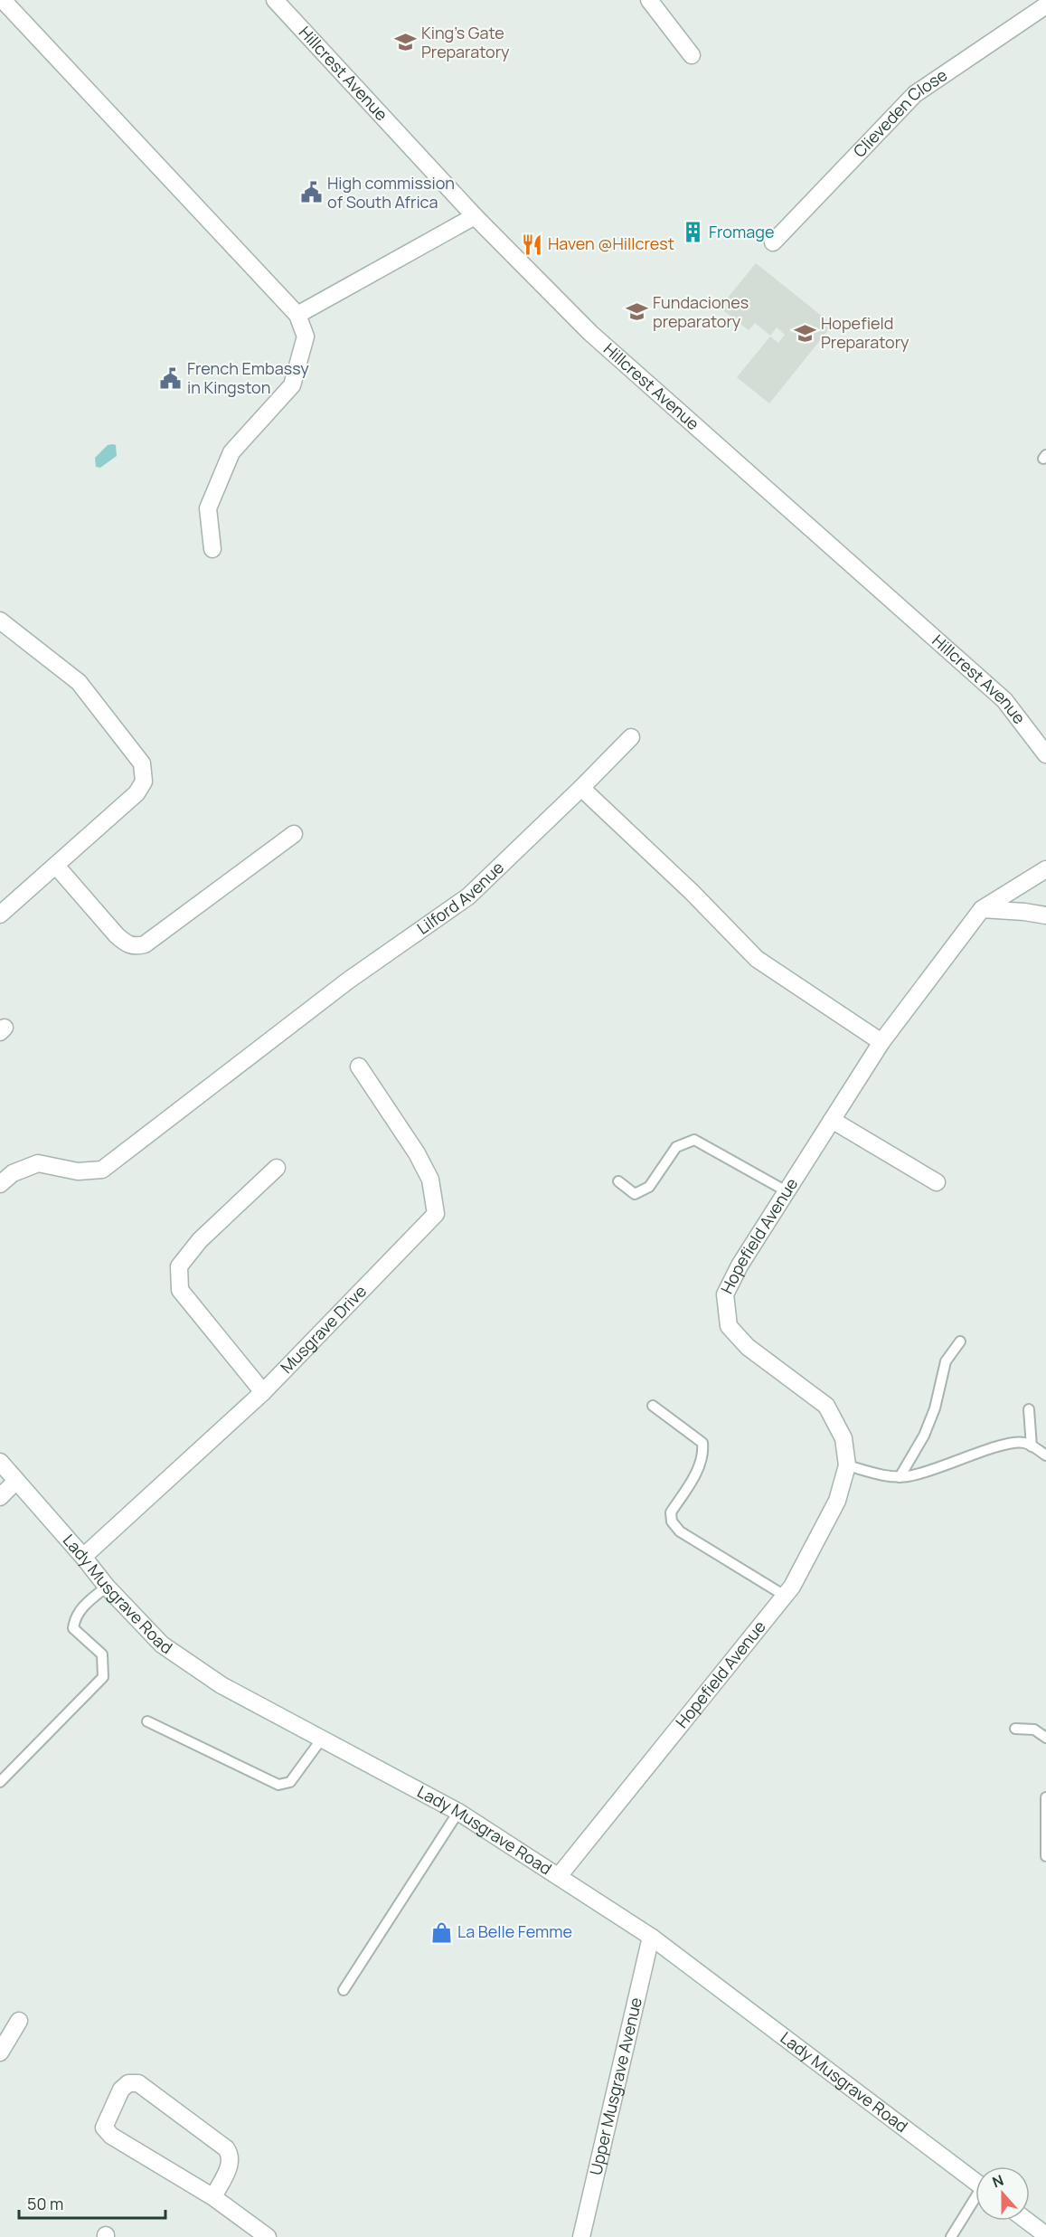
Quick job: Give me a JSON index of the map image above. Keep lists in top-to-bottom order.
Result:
{
  "streets": {
    "street": [
      "Hillcrest Avenue",
      "Clieveden Close",
      "Lilford Avenue",
      "Hopefield Avenue",
      "Musgrave Drive",
      "Lady Musgrave Road",
      "Upper Musgrave Avenue"
    ]
  },
  "crossings": [
    ["Hopefield Avenue", "Lady Musgrave Road"],
    ["Musgrave Drive", "Lady Musgrave Road"],
    ["Lady Musgrave Road", "Upper Musgrave Avenue"]
  ],
  "places": {
    "school or university": ["King's Gate Preparatory", "Fundaciones preparatory", "Hopefield Preparatory"],
    "public building": ["High commission of South Africa", "French Embassy in Kingston"],
    "building": ["Fromage"],
    "restaurant": ["Haven @Hillcrest"],
    "shop": ["La Belle Femme"]
  },
  "scale_bar": "50 m",
  "north": "top"
}
